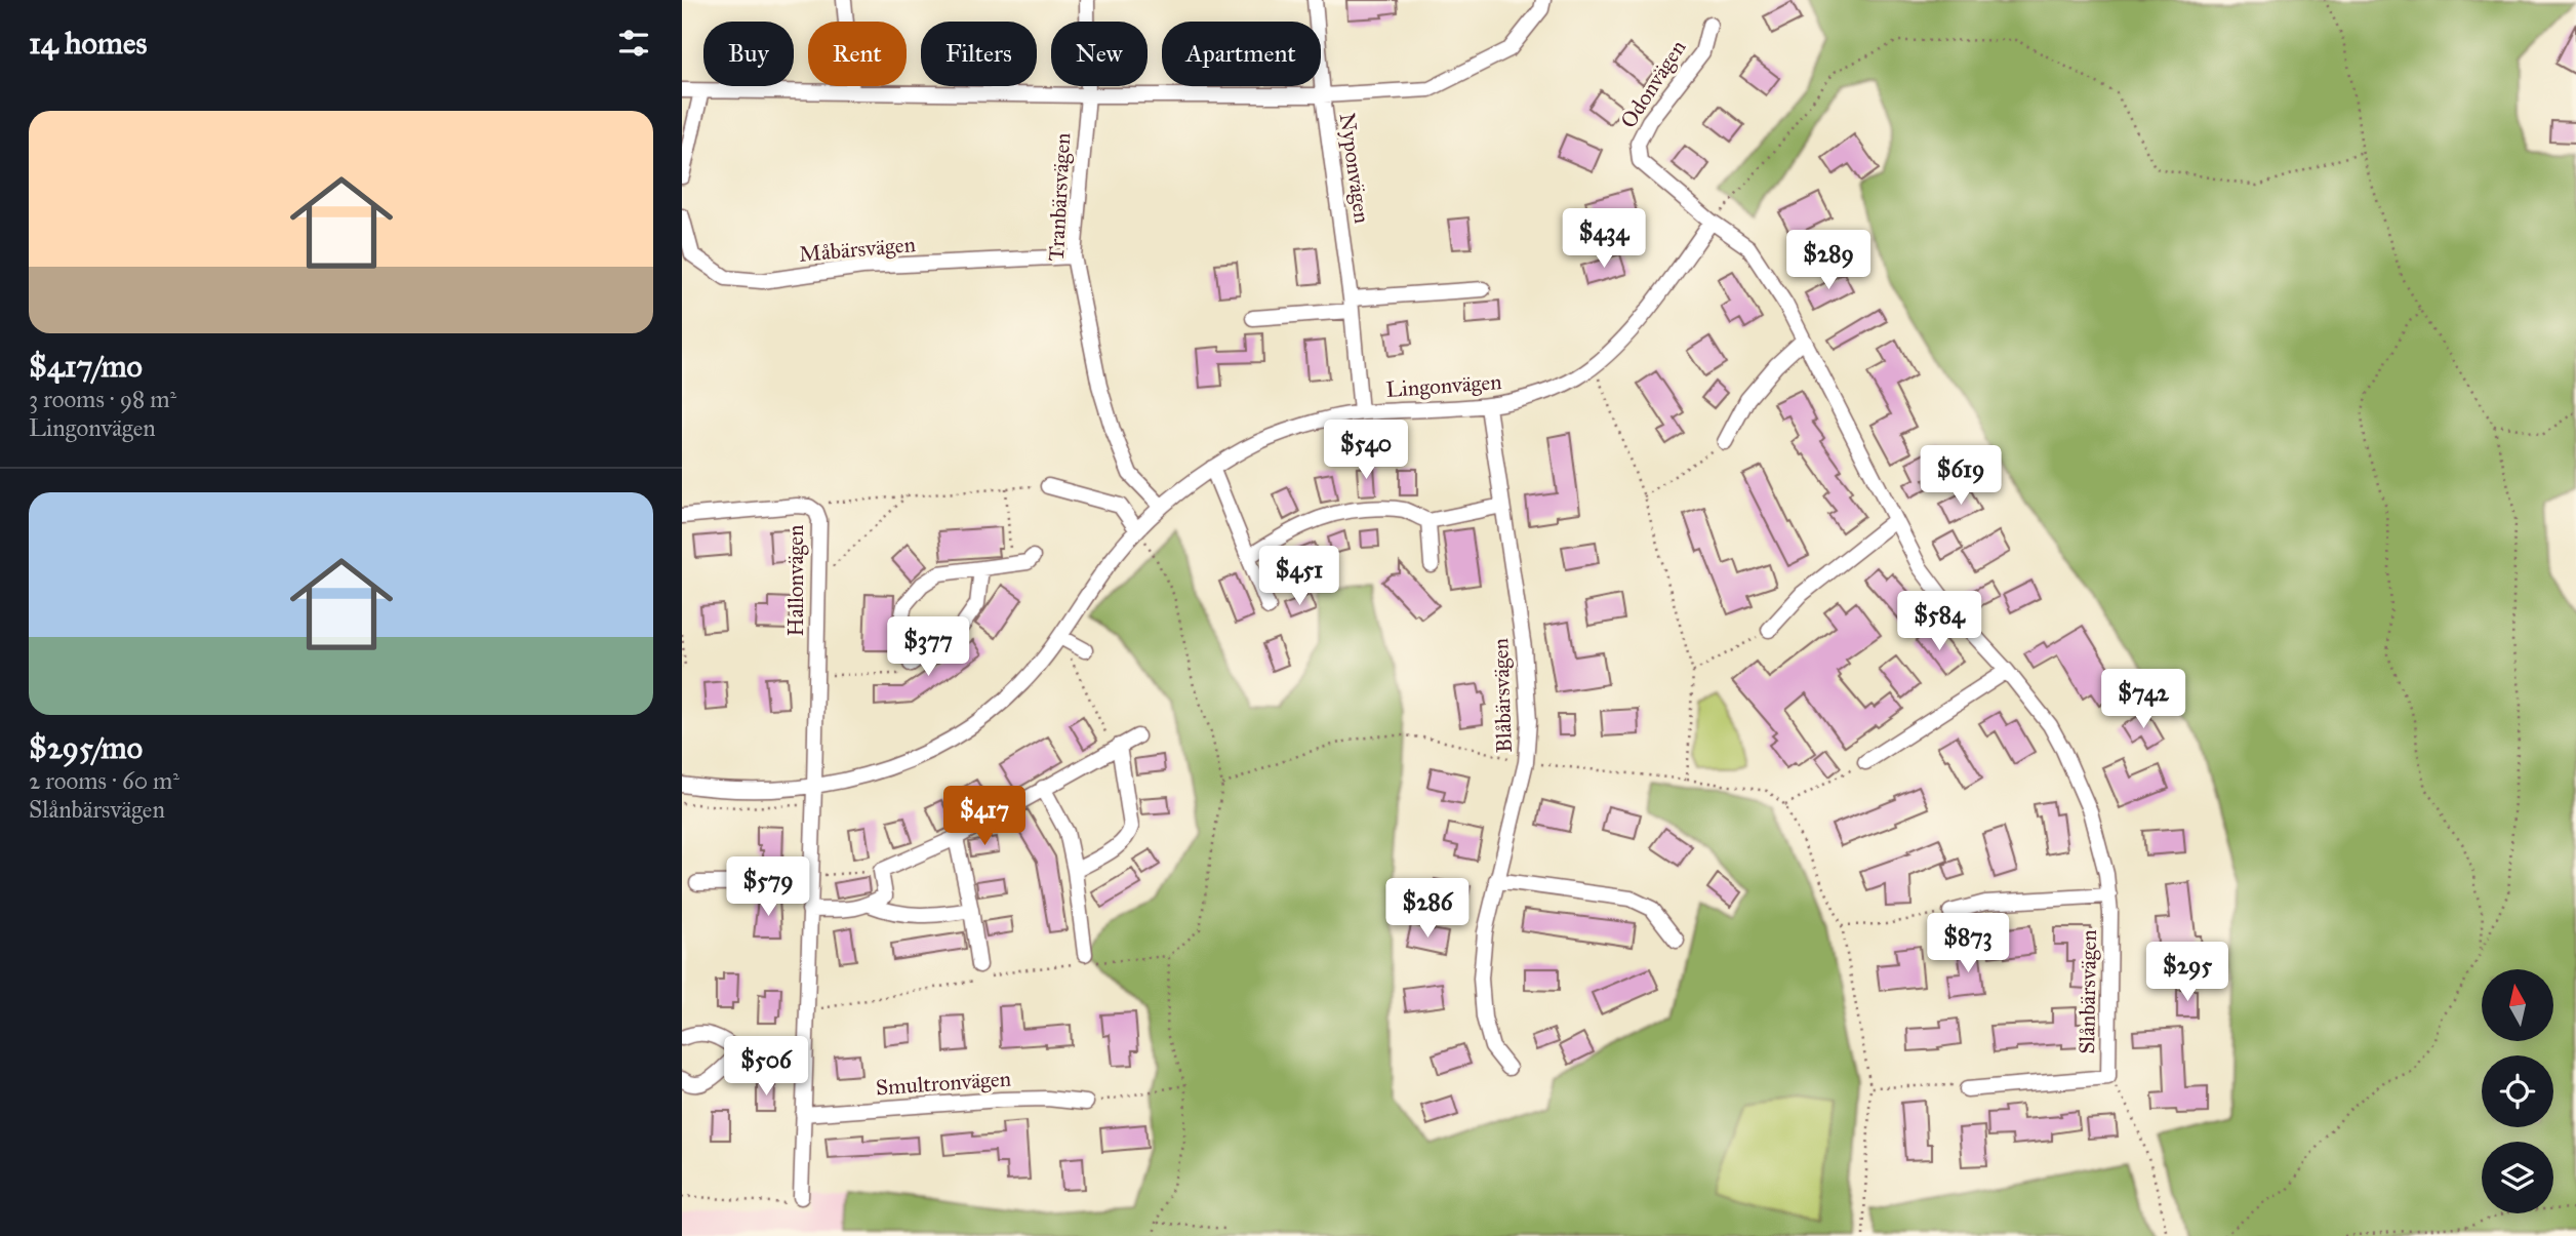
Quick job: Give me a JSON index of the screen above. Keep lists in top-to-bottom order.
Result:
{
  "streets": {
    "street": [
      "Odonvägen",
      "Nyponvägen",
      "Tranbärsvägen",
      "Måbärsvägen",
      "Lingonvägen",
      "Hallonvägen",
      "Blåbärsvägen",
      "Slånbärsvägen",
      "Smultronvägen"
    ]
  },
  "crossings": [
    ["Odonvägen", "Lingonvägen"],
    ["Odonvägen", "Slånbärsvägen"],
    ["Nyponvägen", "Lingonvägen"],
    ["Tranbärsvägen", "Måbärsvägen"],
    ["Tranbärsvägen", "Lingonvägen"],
    ["Lingonvägen", "Hallonvägen"],
    ["Lingonvägen", "Blåbärsvägen"],
    ["Lingonvägen", "Slånbärsvägen"]
  ],
  "north": "top",
  "page": {
    "heading": "14 homes",
    "chip": [
      "Buy",
      "Rent",
      "Filters",
      "New",
      "Apartment"
    ],
    "list": [
      {
        "name": "$417/mo",
        "note": "3 rooms · 98 m² · Lingonvägen"
      },
      {
        "name": "$295/mo",
        "note": "2 rooms · 60 m² · Slånbärsvägen"
      }
    ],
    "price": [
      "$434",
      "$289",
      "$540",
      "$619",
      "$451",
      "$584",
      "$377",
      "$742",
      "$417",
      "$579",
      "$286",
      "$873",
      "$295",
      "$506"
    ]
  }
}
